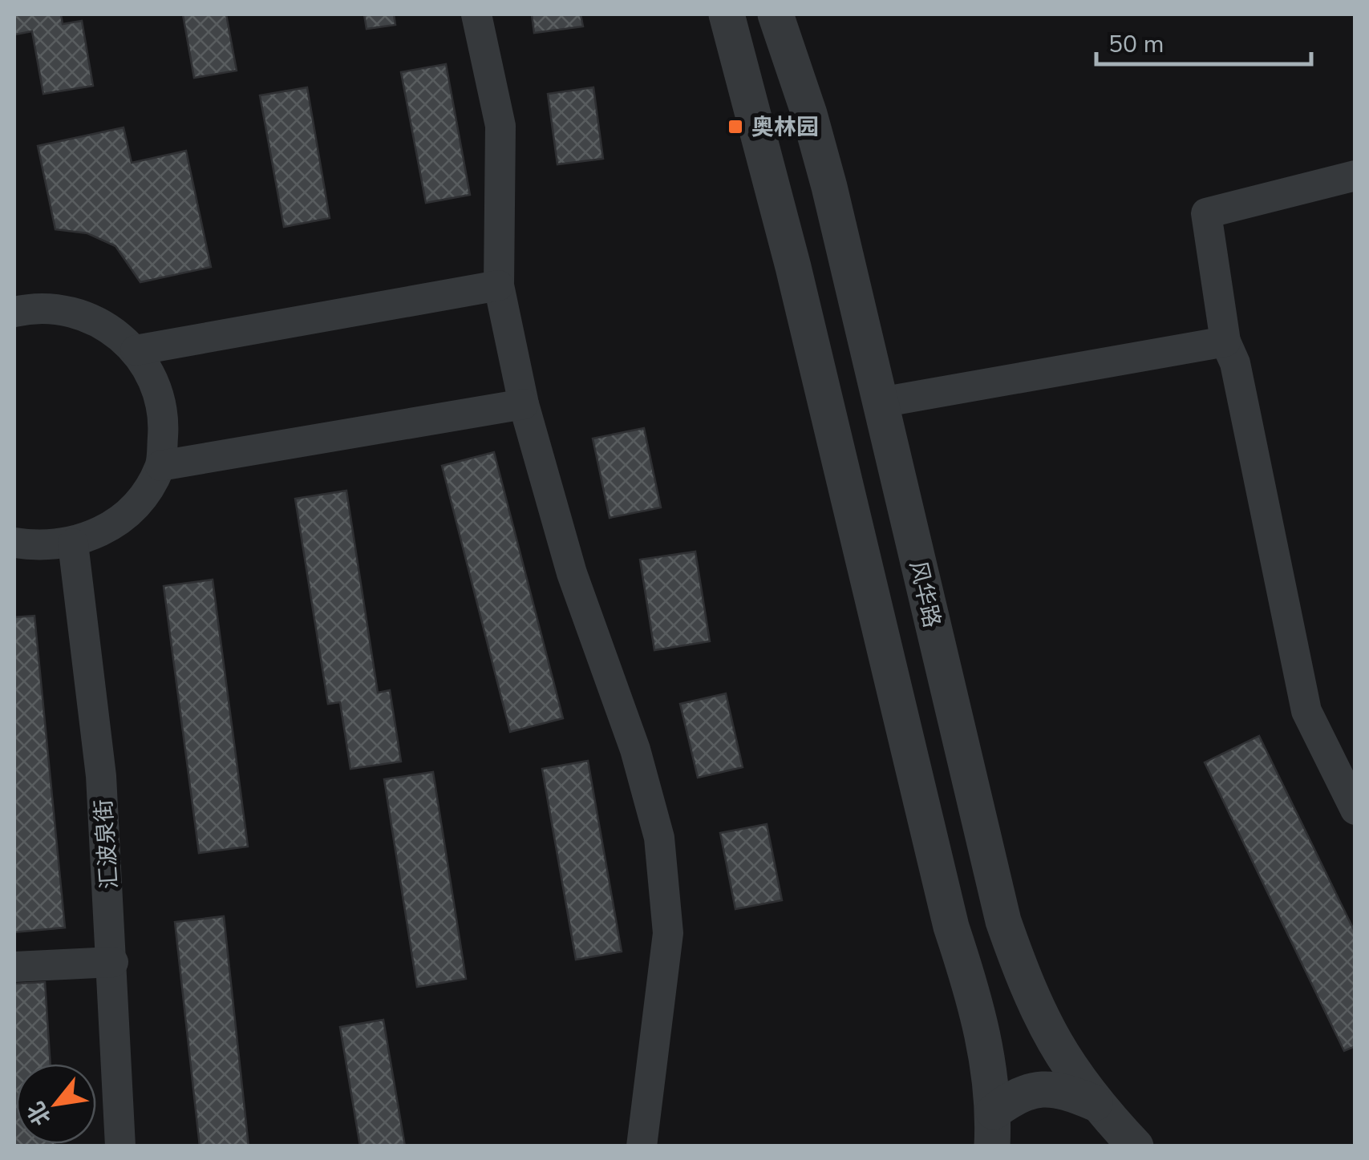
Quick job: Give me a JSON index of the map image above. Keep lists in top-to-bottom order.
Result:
{
  "streets": {
    "street": ["风华路", "汇波泉街"]
  },
  "places": {
    "transit": ["奥林园"]
  },
  "scale_bar": "50 m",
  "north": "bottom left"
}
